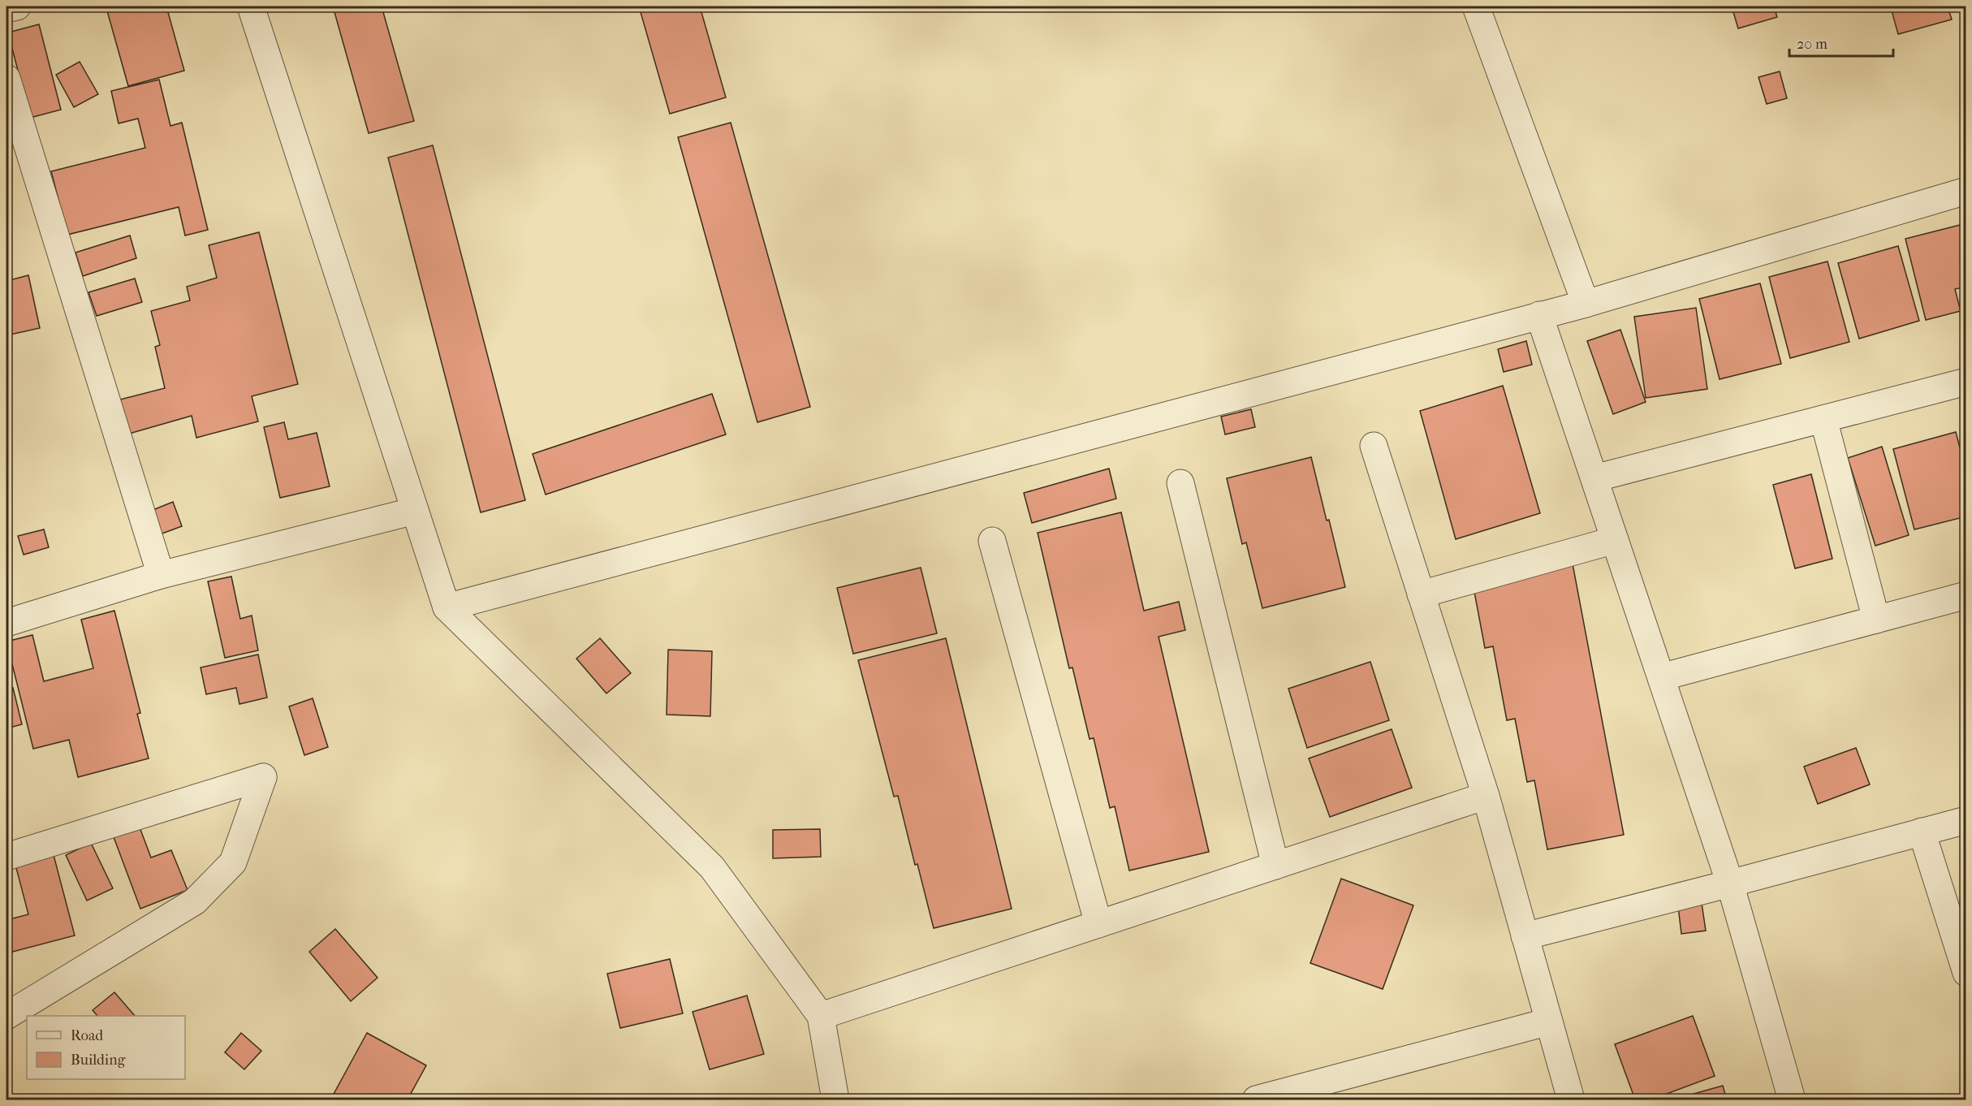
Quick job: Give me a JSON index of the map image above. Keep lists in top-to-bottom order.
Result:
{
  "legend": ["Road", "Building"],
  "scale_bar": "20 m"
}
